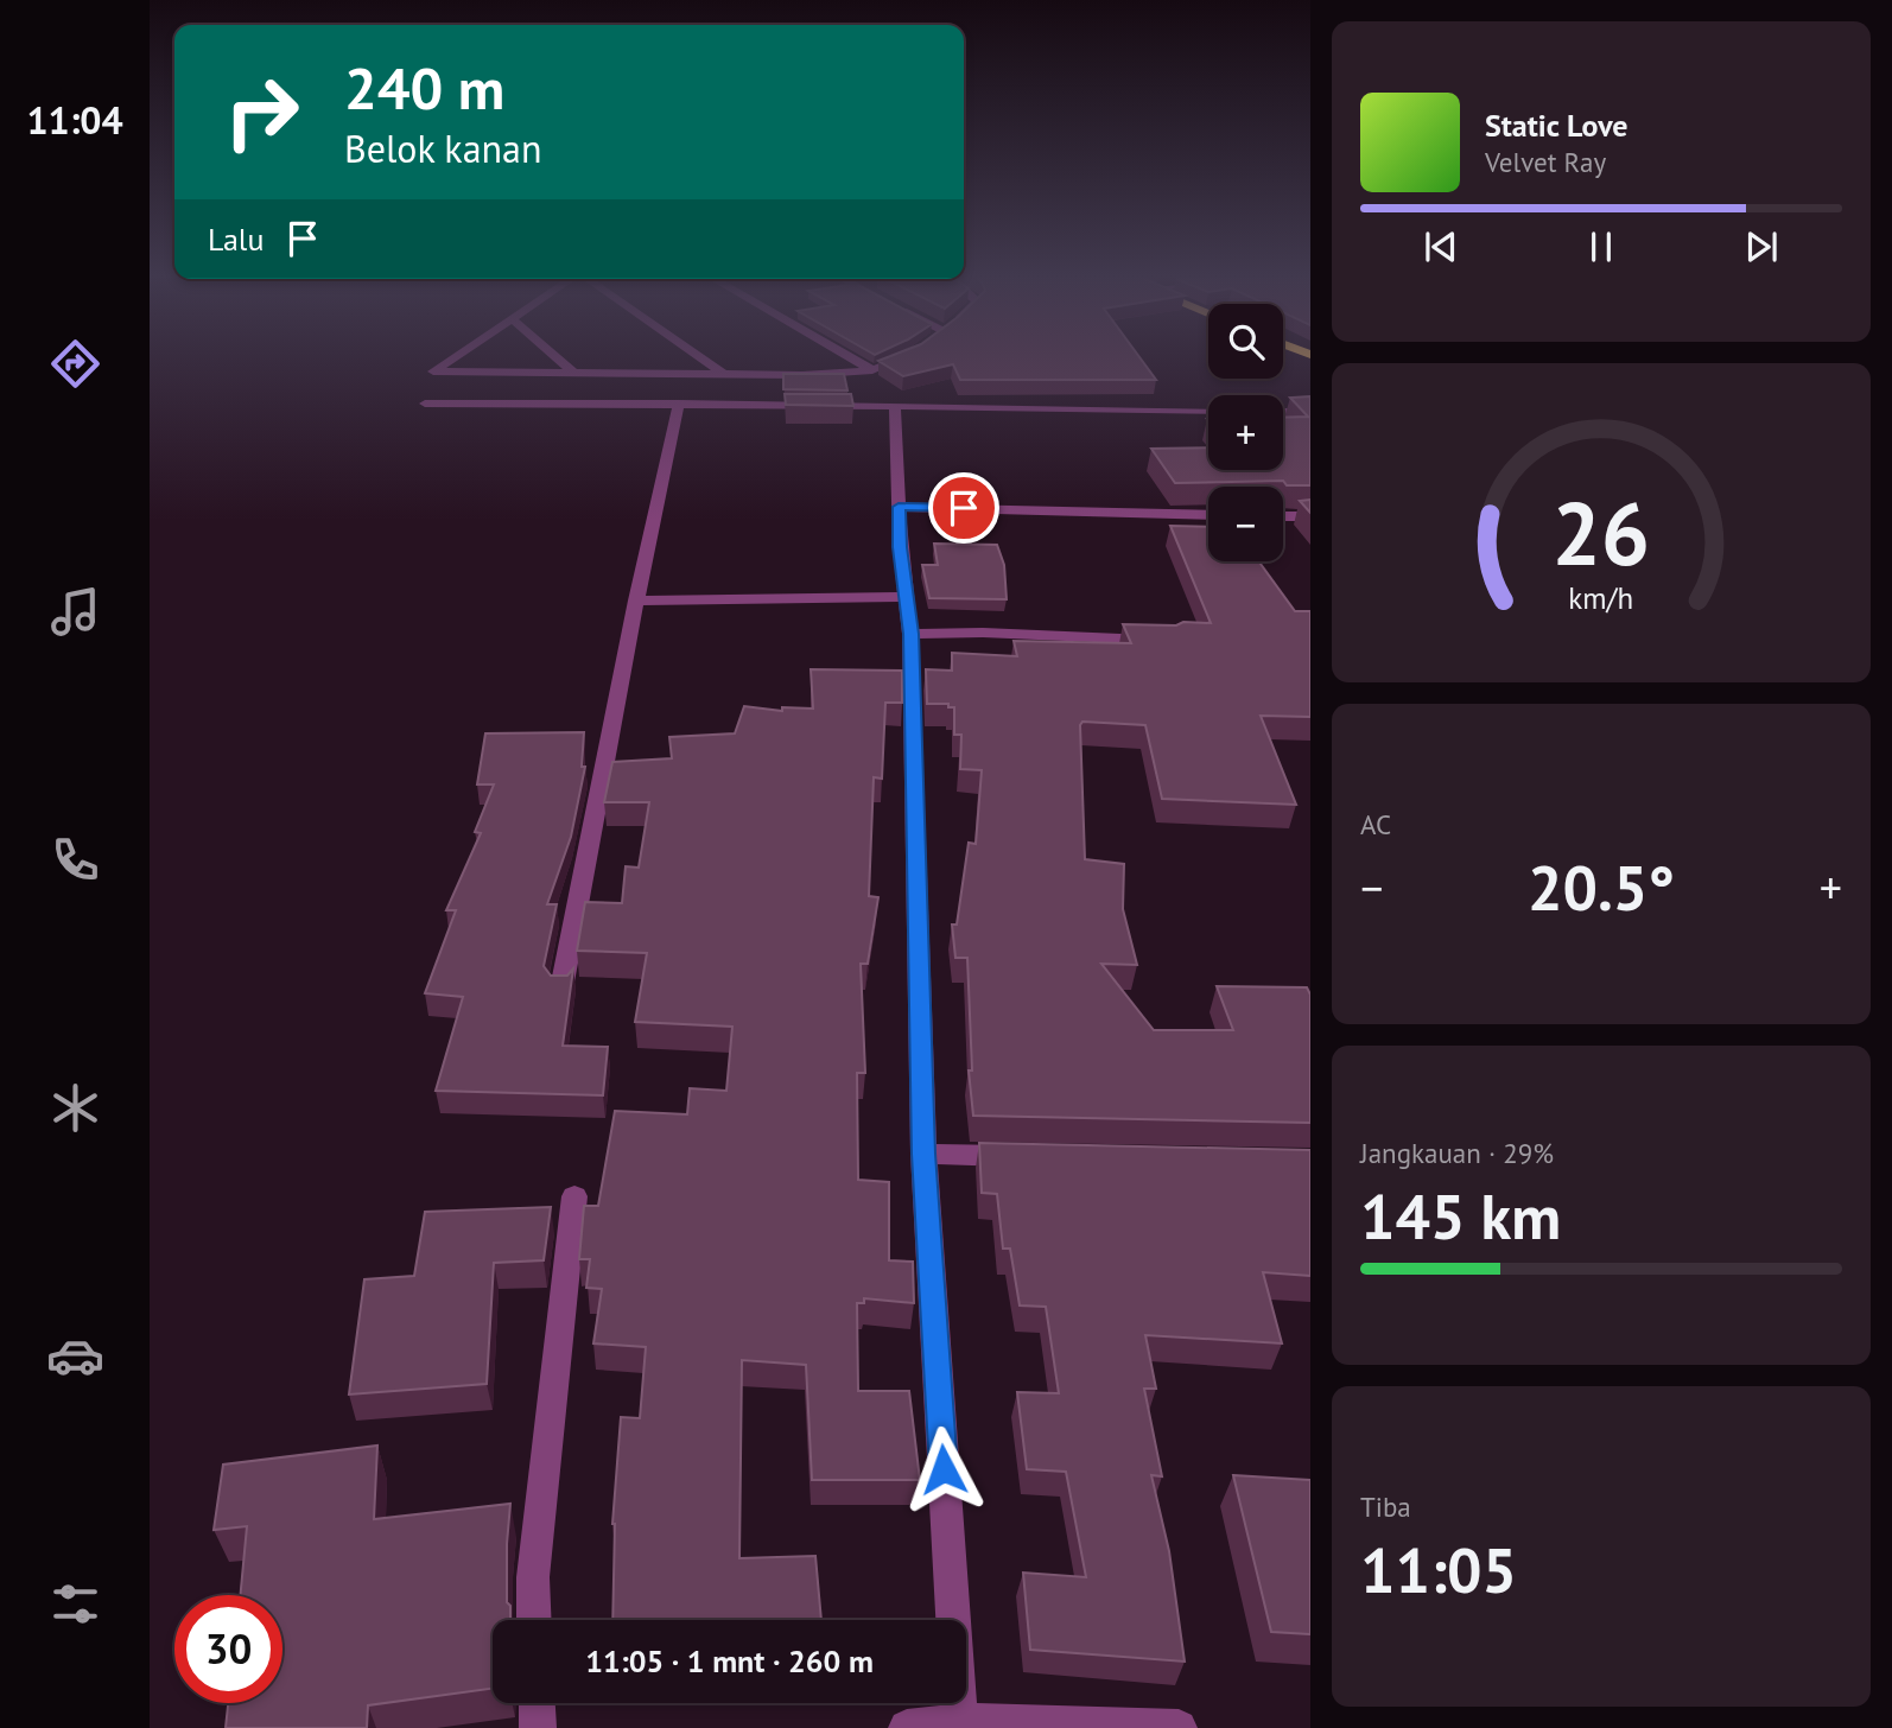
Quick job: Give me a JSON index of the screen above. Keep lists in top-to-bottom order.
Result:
{
  "page": {
    "tabs": "11:04",
    "turn": ["240 m", "Belok kanan"],
    "song": ["Static Love", "Velvet Ray"],
    "then": "Lalu",
    "map_buttons": ["+", "−"],
    "tile": [
      "AC",
      ["Jangkauan · 29%", "145 km"],
      ["Tiba", "11:05"]
    ],
    "heat": ["−", "20.5°", "+"],
    "limit": "30",
    "trip": "11:05 · 1 mnt · 260 m",
    "gauge": ["26", "km/h"]
  }
}
